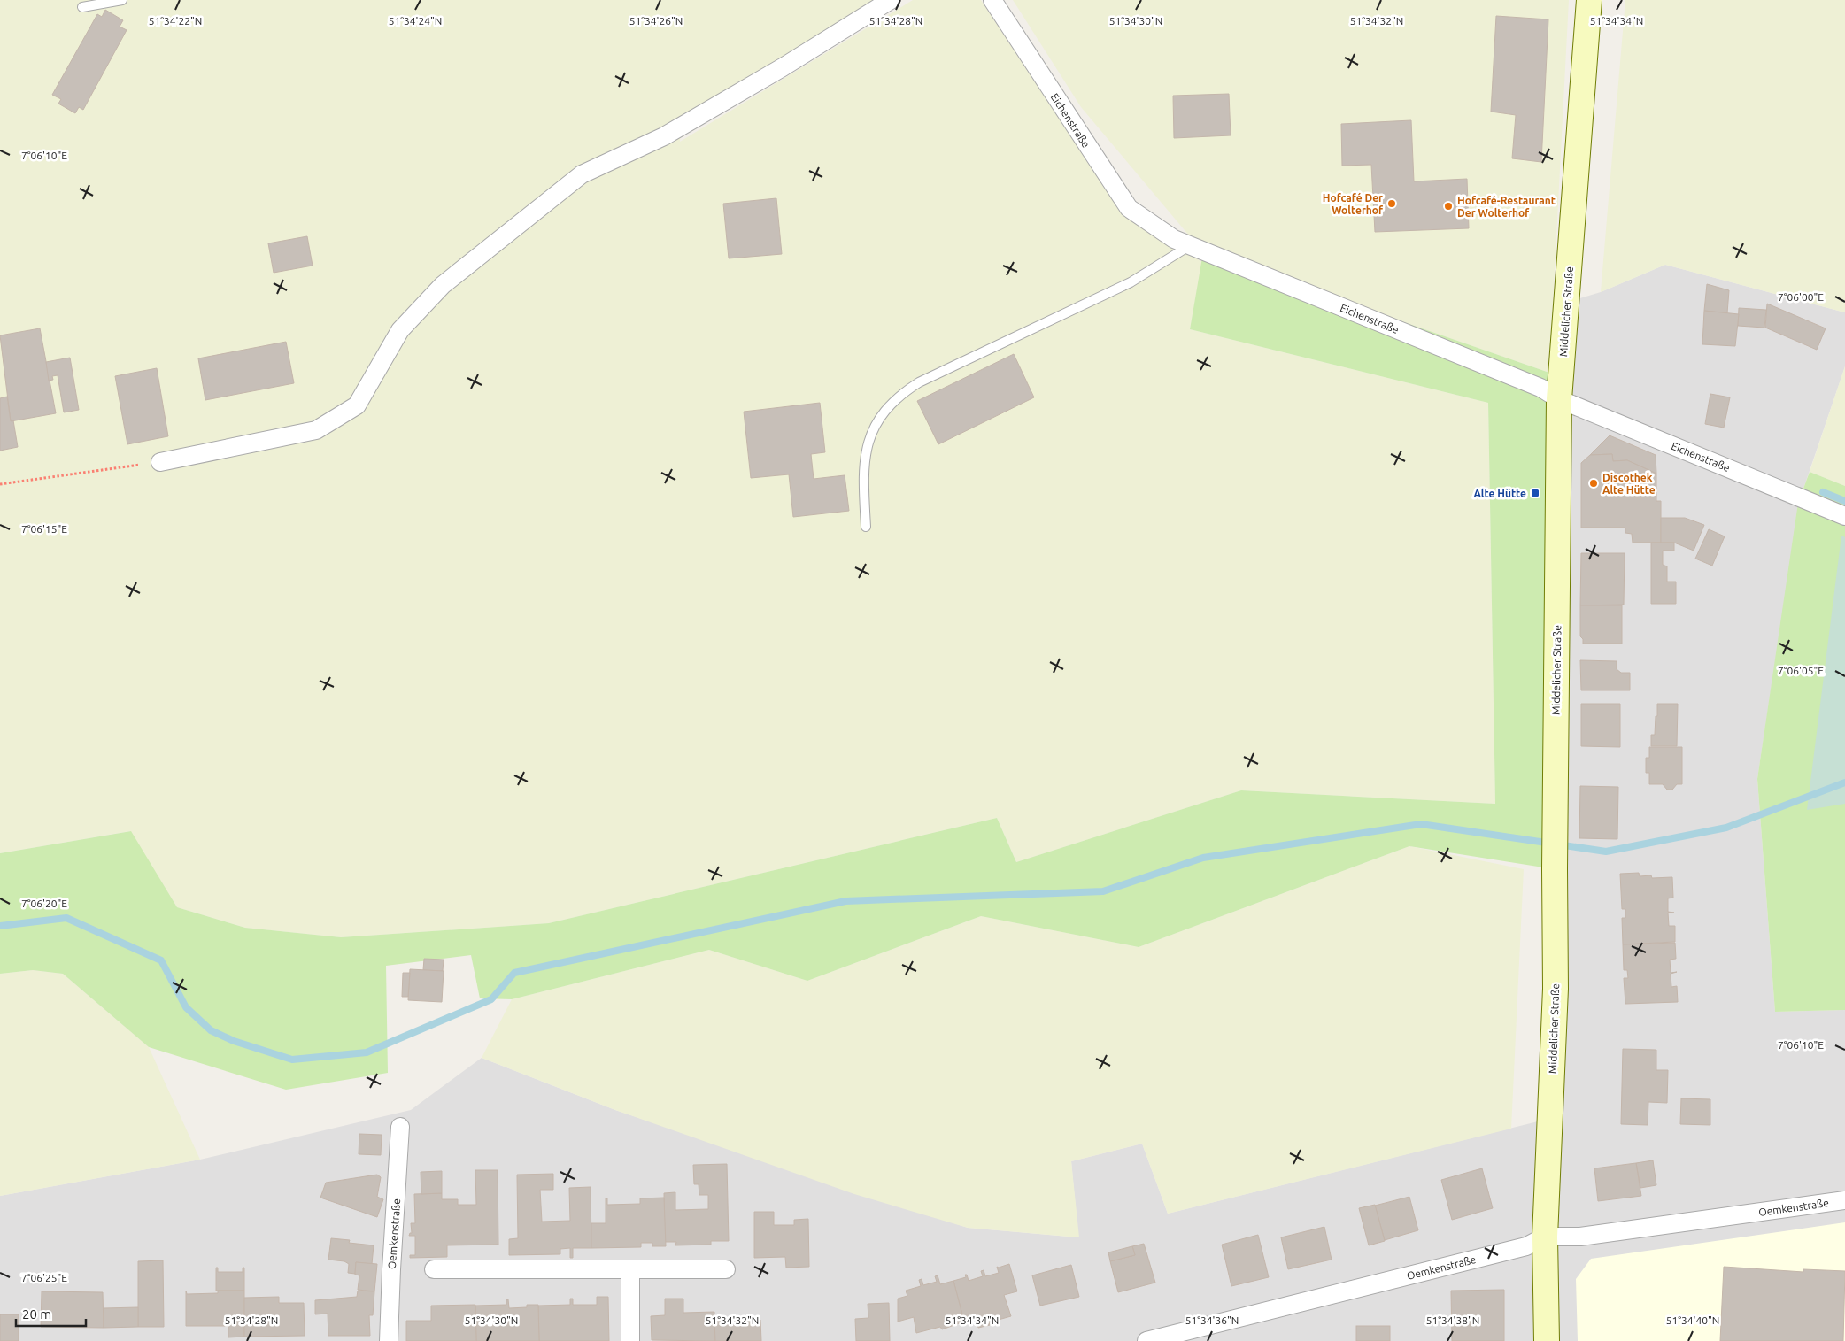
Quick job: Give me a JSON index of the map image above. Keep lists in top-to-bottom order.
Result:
{
  "streets": {
    "street": ["Eichenstraße", "Middelicher Straße", "Oemkenstraße"]
  },
  "crossings": [
    ["Eichenstraße", "Middelicher Straße"],
    ["Middelicher Straße", "Oemkenstraße"]
  ],
  "places": {
    "other": ["Hofcafé Der Wolterhof", "Hofcafé-Restaurant Der Wolterhof", "Discothek Alte Hütte"],
    "transit": ["Alte Hütte"]
  },
  "scale_bar": "20 m",
  "coordinates": [
    "51°34'22\"N",
    "51°34'24\"N",
    "51°34'26\"N",
    "51°34'28\"N",
    "51°34'30\"N",
    "51°34'32\"N",
    "51°34'34\"N",
    "7°06'10\"E",
    "7°06'00\"E",
    "7°06'15\"E",
    "7°06'05\"E",
    "7°06'20\"E",
    "7°06'25\"E",
    "51°34'36\"N",
    "51°34'38\"N",
    "51°34'40\"N"
  ]
}
